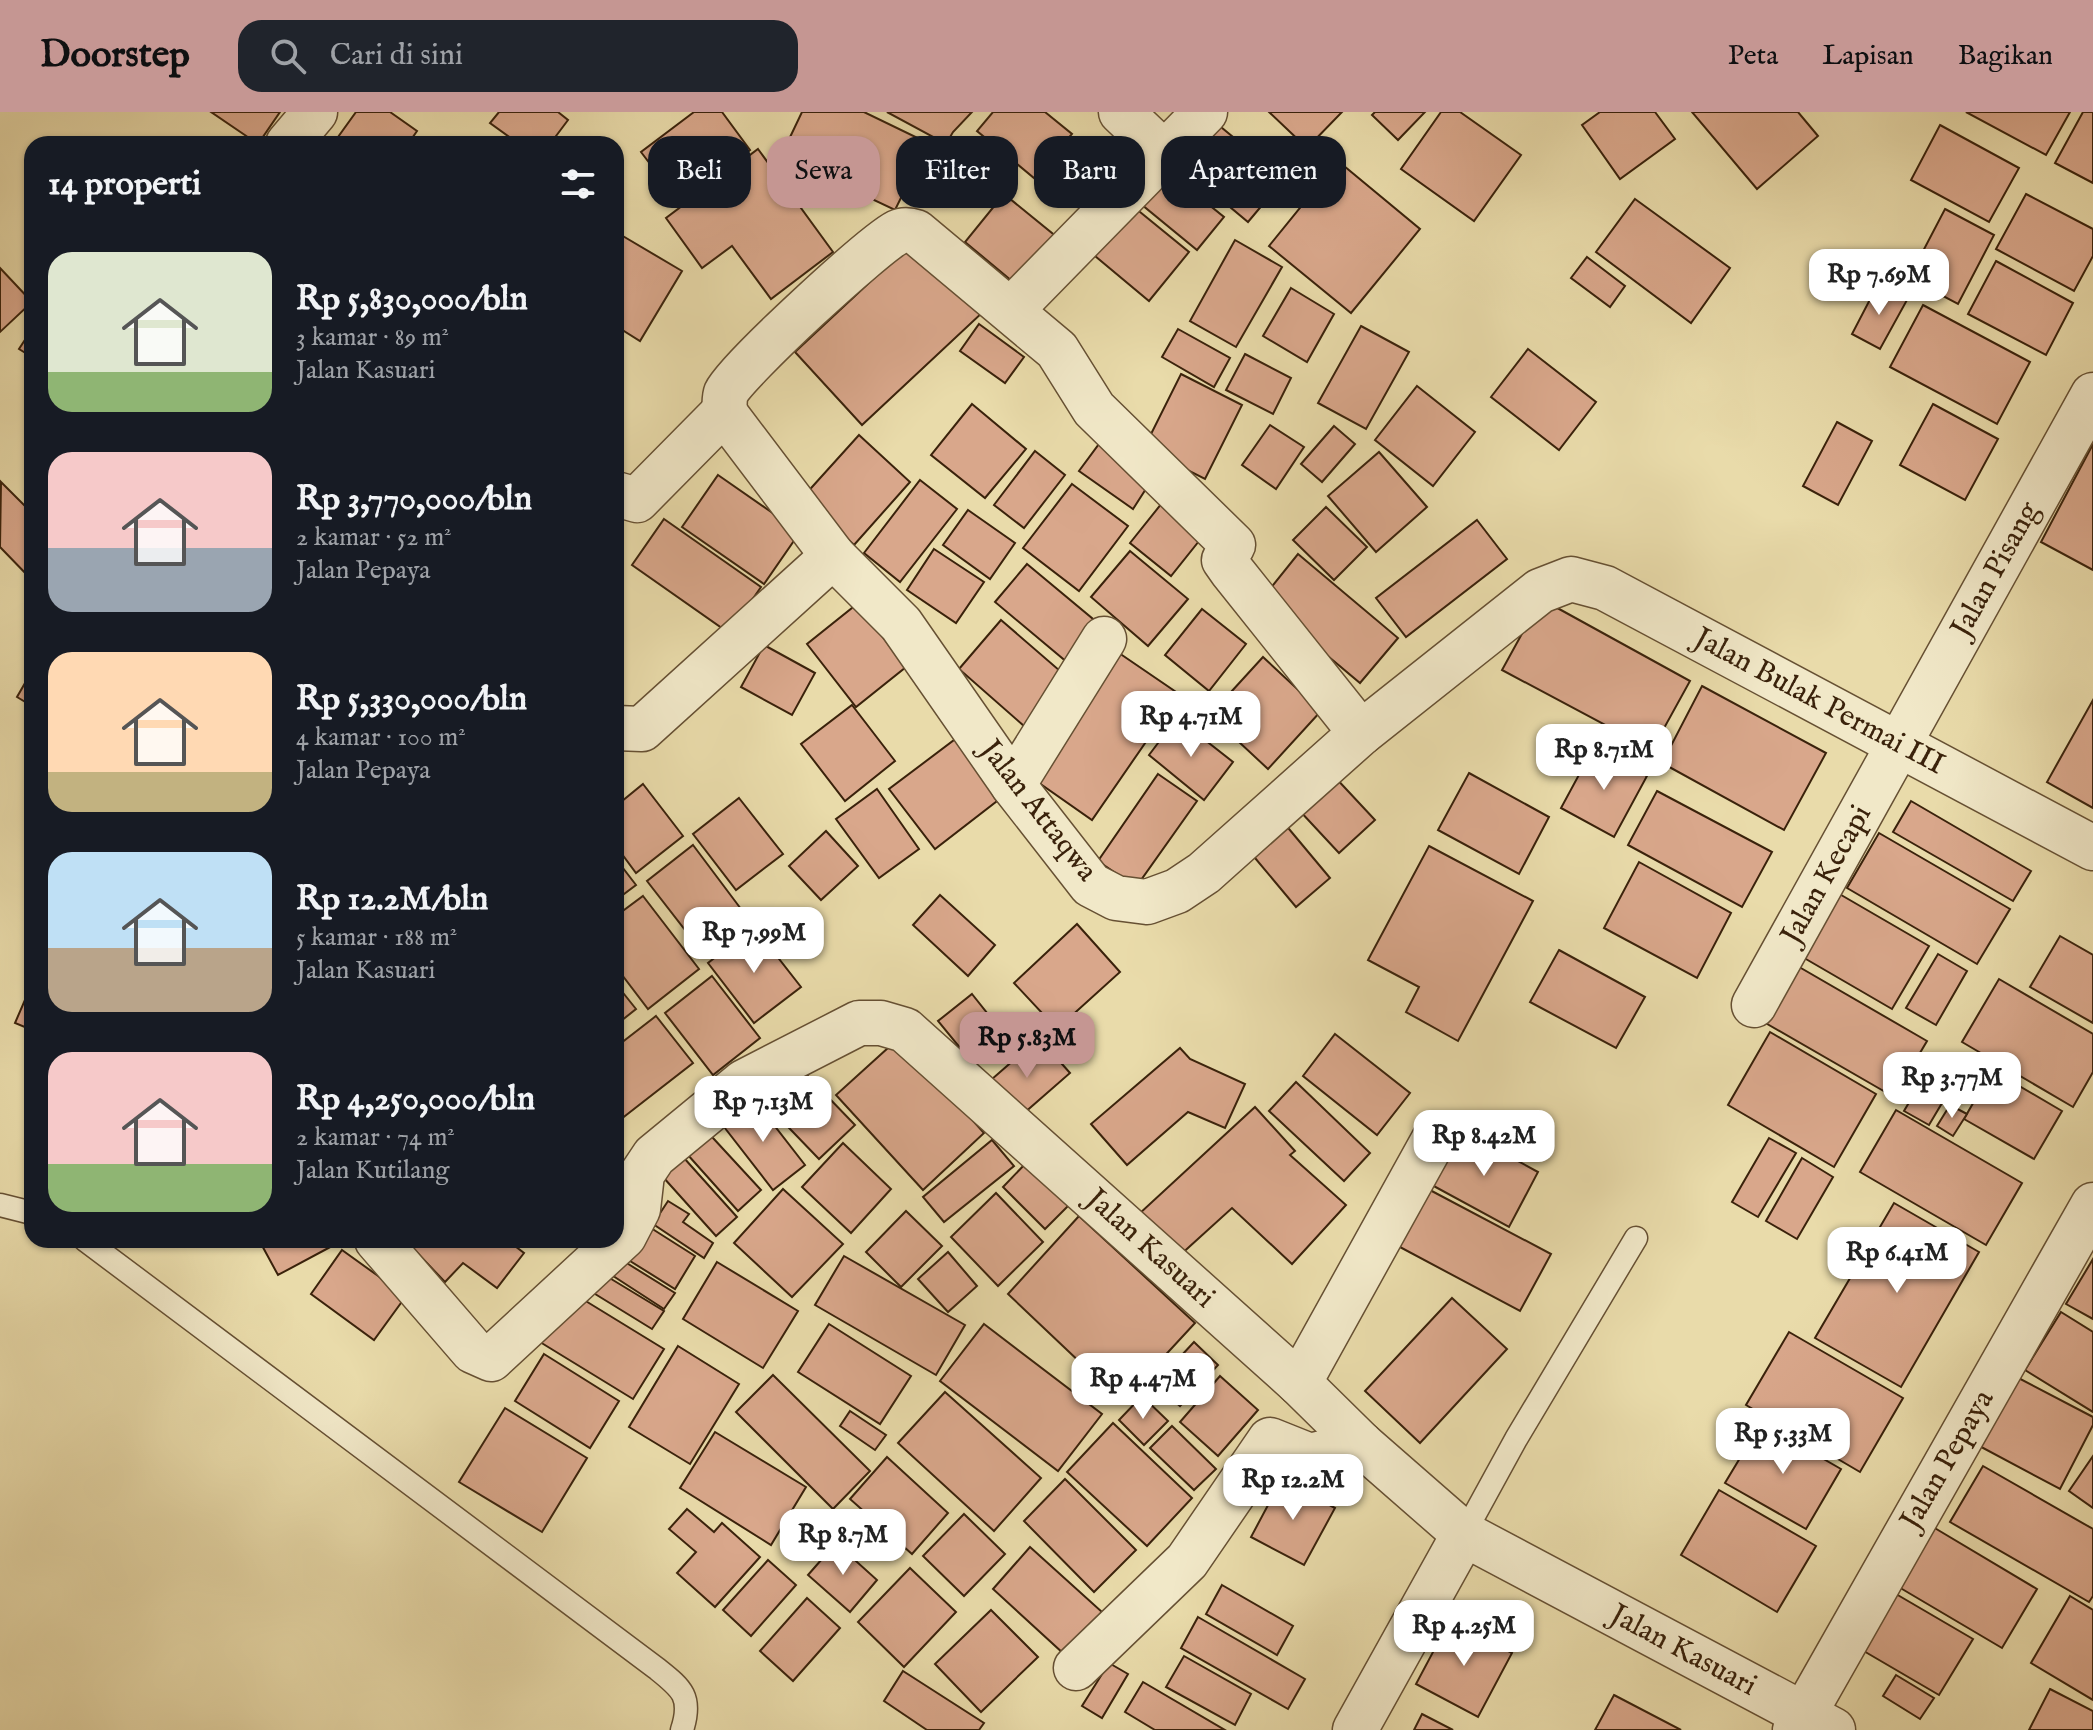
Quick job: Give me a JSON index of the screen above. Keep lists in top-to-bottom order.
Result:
{
  "streets": {
    "street": [
      "Jalan Pisang",
      "Jalan Bulak Permai III",
      "Jalan Attaqwa",
      "Jalan Kecapi",
      "Jalan Kasuari",
      "Jalan Pepaya"
    ]
  },
  "crossings": [
    ["Jalan Pisang", "Jalan Bulak Permai III"],
    ["Jalan Pisang", "Jalan Kecapi"],
    ["Jalan Bulak Permai III", "Jalan Attaqwa"],
    ["Jalan Bulak Permai III", "Jalan Kecapi"],
    ["Jalan Kasuari", "Jalan Pepaya"]
  ],
  "page": {
    "header": "Doorstep",
    "search": "Cari di sini",
    "nav": ["Peta", "Lapisan", "Bagikan"],
    "chip": [
      "Beli",
      "Sewa",
      "Filter",
      "Baru",
      "Apartemen"
    ],
    "heading": "14 properti",
    "list": [
      {
        "name": "Rp 5,830,000/bln",
        "note": "3 kamar · 89 m² · Jalan Kasuari"
      },
      {
        "name": "Rp 3,770,000/bln",
        "note": "2 kamar · 52 m² · Jalan Pepaya"
      },
      {
        "name": "Rp 5,330,000/bln",
        "note": "4 kamar · 100 m² · Jalan Pepaya"
      },
      {
        "name": "Rp 12.2M/bln",
        "note": "5 kamar · 188 m² · Jalan Kasuari"
      },
      {
        "name": "Rp 4,250,000/bln",
        "note": "2 kamar · 74 m² · Jalan Kutilang"
      }
    ],
    "price": [
      "Rp 7.69M",
      "Rp 4.71M",
      "Rp 8.71M",
      "Rp 7.99M",
      "Rp 5.83M",
      "Rp 3.77M",
      "Rp 7.13M",
      "Rp 8.42M",
      "Rp 6.41M",
      "Rp 4.47M",
      "Rp 5.33M",
      "Rp 12.2M",
      "Rp 8.7M",
      "Rp 4.25M"
    ]
  }
}
